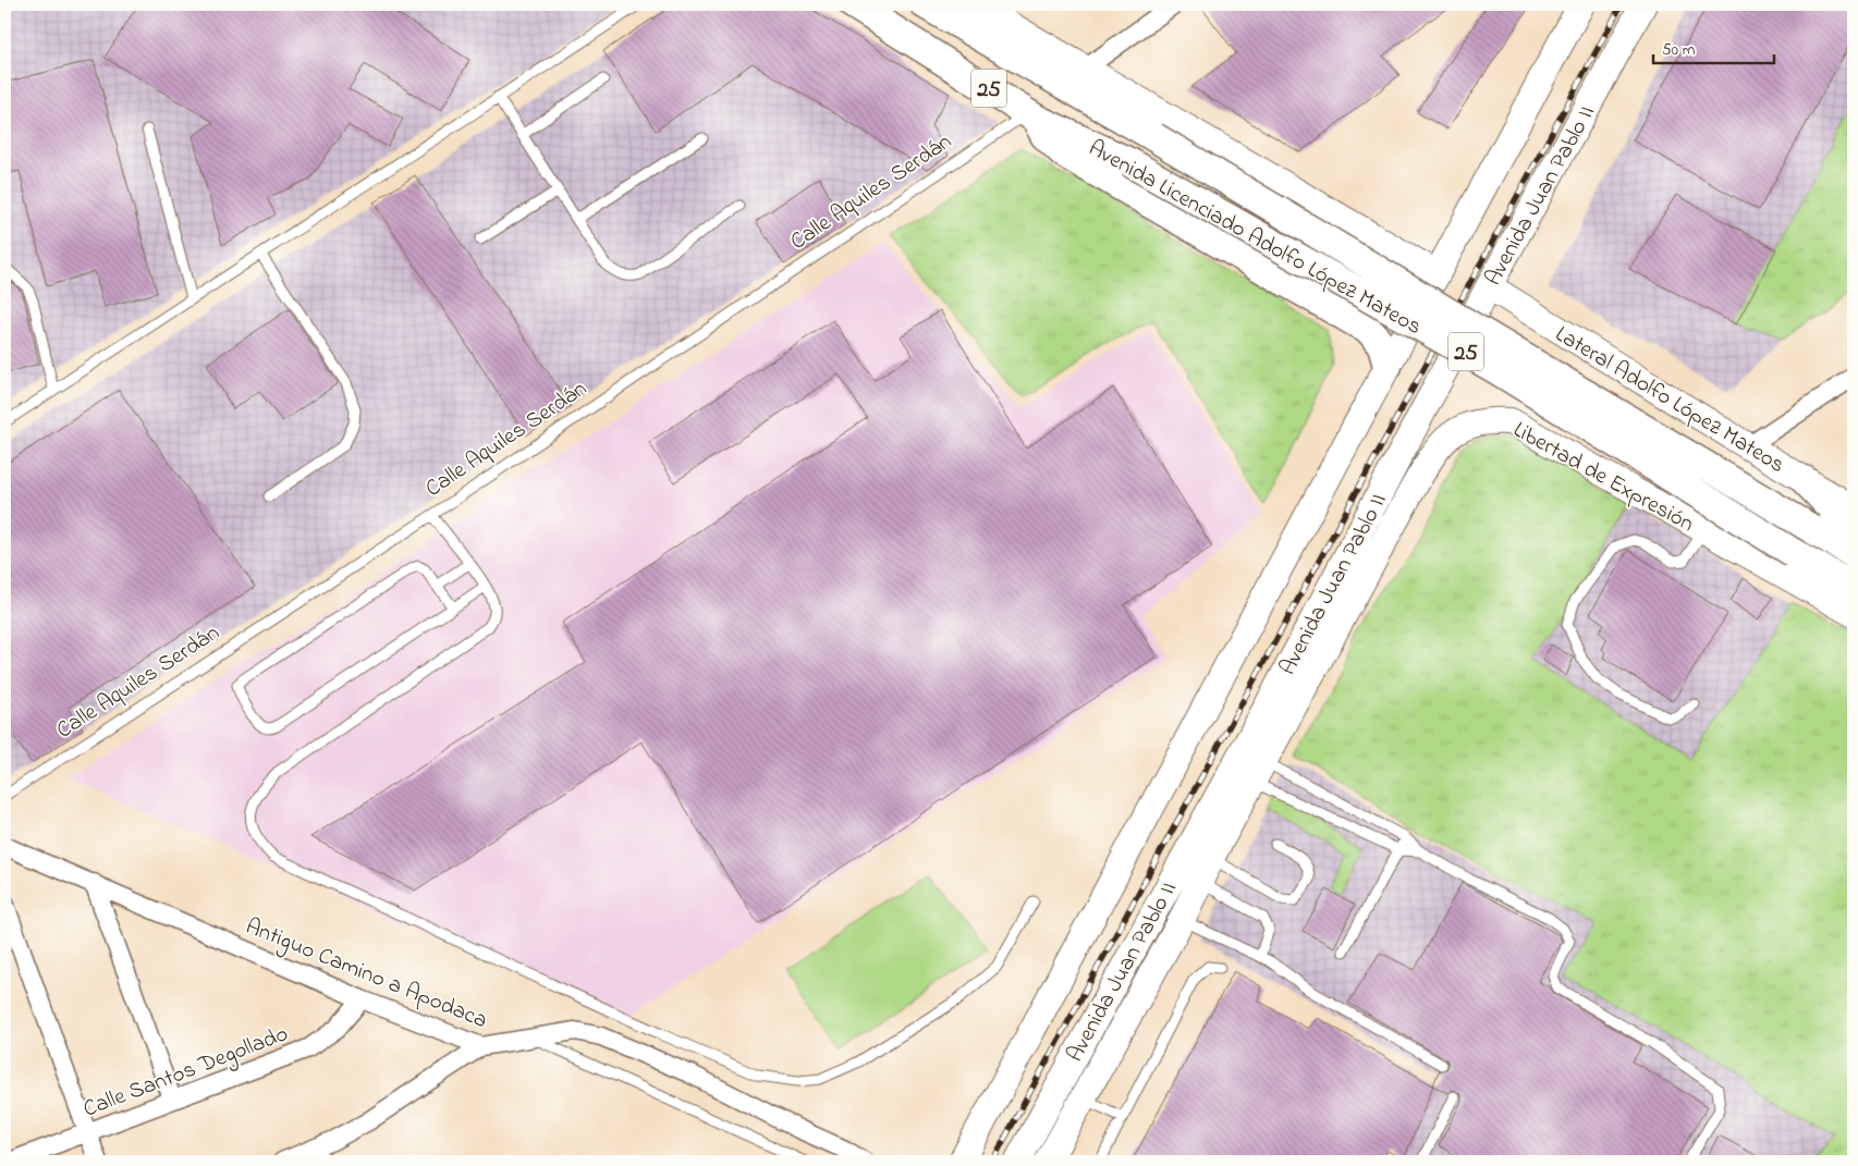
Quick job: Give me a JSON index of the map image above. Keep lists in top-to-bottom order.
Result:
{
  "streets": {
    "main road": [
      "25",
      "Avenida Juan Pablo II",
      "Avenida Licenciado Adolfo López Mateos",
      "Lateral Adolfo López Mateos",
      "Libertad de Expresión"
    ],
    "street": ["Antiguo Camino a Apodaca", "Calle Santos Degollado"],
    "lane": ["Calle Aquiles Serdán"]
  },
  "crossings": [
    ["Calle Aquiles Serdán", "Avenida Licenciado Adolfo López Mateos"],
    ["Avenida Juan Pablo II", "Lateral Adolfo López Mateos"],
    ["Antiguo Camino a Apodaca", "Calle Santos Degollado"]
  ],
  "scale_bar": "50 m"
}
